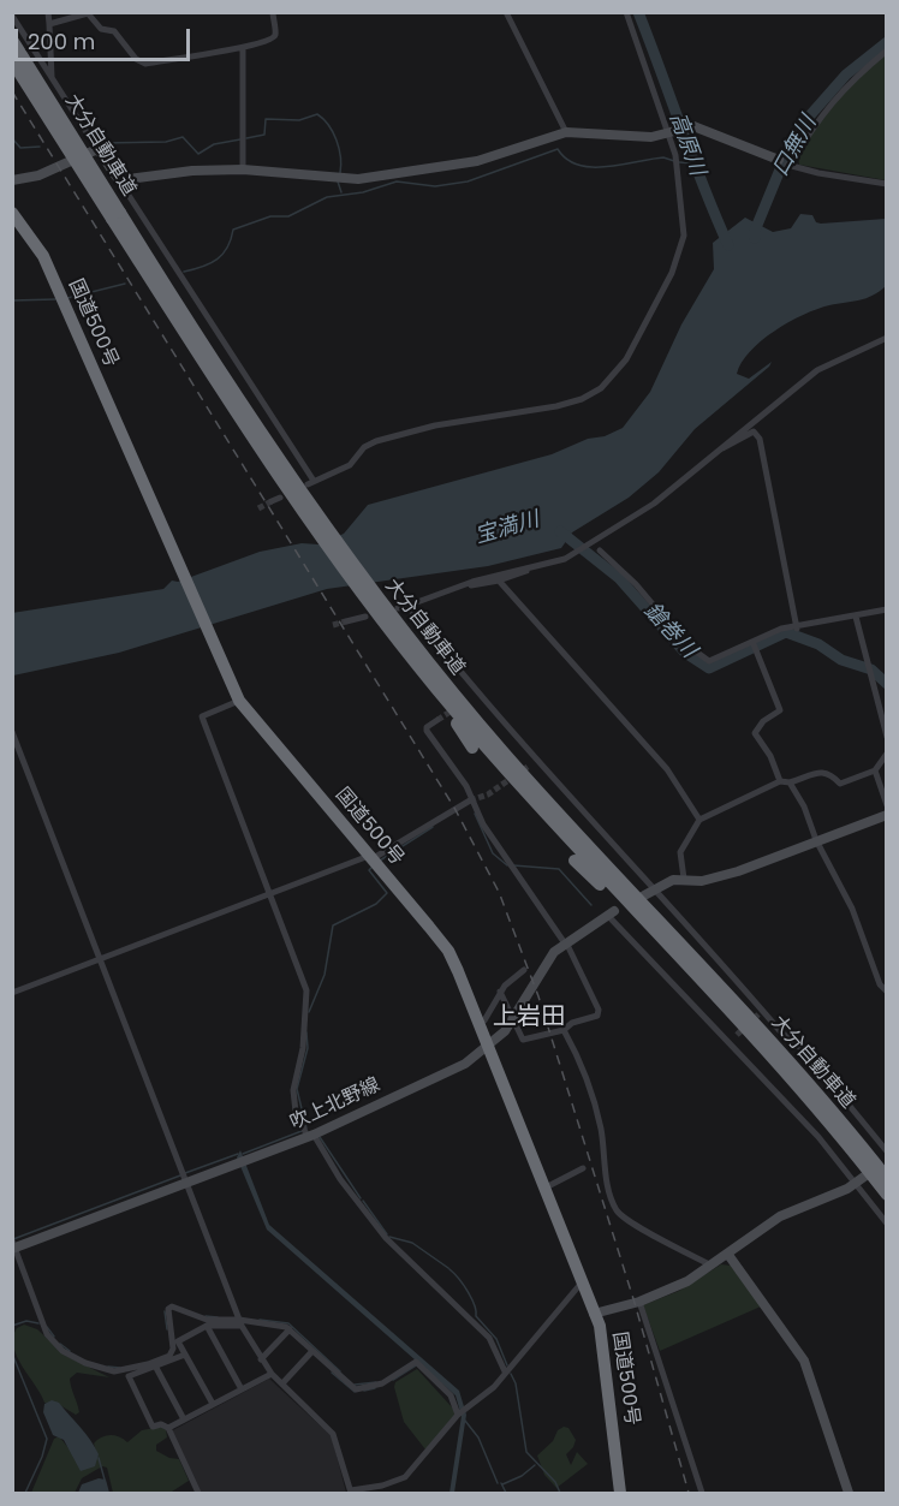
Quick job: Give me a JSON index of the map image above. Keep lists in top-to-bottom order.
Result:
{
  "streets": {
    "highway": ["大分自動車道", "国道500号"],
    "street": ["吹上北野線"]
  },
  "crossings": [
    ["国道500号", "吹上北野線"]
  ],
  "districts": ["上岩田"],
  "water": [
    "高原川",
    "口無川",
    "宝満川",
    "鎗巻川"
  ],
  "scale_bar": "200 m"
}
